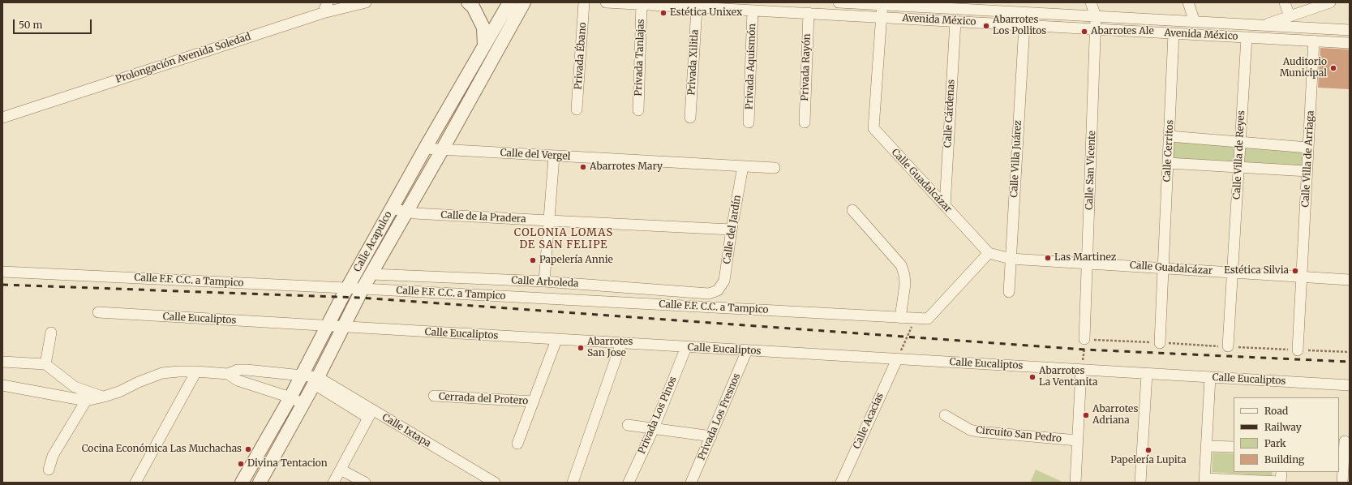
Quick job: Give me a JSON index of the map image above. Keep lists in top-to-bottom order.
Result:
{
  "streets": {
    "street": [
      "Avenida México",
      "Privada Ébano",
      "Privada Tanlajas",
      "Prolongación Avenida Soledad",
      "Privada Xilitla",
      "Privada Aquismón",
      "Privada Rayón",
      "Calle Cárdenas",
      "Calle Cerritos",
      "Calle del Vergel",
      "Calle Villa de Reyes",
      "Calle Villa Juárez",
      "Calle Villa de Arriaga",
      "Calle San Vicente",
      "Calle Guadalcázar",
      "Calle de la Pradera",
      "Calle del Jardín",
      "Calle Acapulco",
      "Calle F.F. C.C. a Tampico",
      "Calle Arboleda",
      "Calle Eucaliptos",
      "Cerrada del Protero",
      "Privada Los Pinos",
      "Privada Los Fresnos",
      "Calle Acacias",
      "Calle Ixtapa",
      "Circuito San Pedro"
    ]
  },
  "crossings": [
    ["Avenida México", "Privada Tanlajas"],
    ["Avenida México", "Privada Xilitla"],
    ["Avenida México", "Privada Aquismón"],
    ["Avenida México", "Privada Rayón"],
    ["Avenida México", "Calle Cárdenas"],
    ["Avenida México", "Calle Cerritos"],
    ["Avenida México", "Calle Villa de Reyes"],
    ["Avenida México", "Calle Villa Juárez"],
    ["Avenida México", "Calle Villa de Arriaga"],
    ["Avenida México", "Calle San Vicente"],
    ["Avenida México", "Calle Guadalcázar"],
    ["Calle Cárdenas", "Calle Guadalcázar"],
    ["Calle Cerritos", "Calle Guadalcázar"],
    ["Calle del Vergel", "Calle del Jardín"],
    ["Calle del Vergel", "Calle Acapulco"],
    ["Calle Villa de Reyes", "Calle Guadalcázar"],
    ["Calle Villa Juárez", "Calle Guadalcázar"],
    ["Calle Villa de Arriaga", "Calle Guadalcázar"],
    ["Calle San Vicente", "Calle Guadalcázar"],
    ["Calle Guadalcázar", "Calle F.F. C.C. a Tampico"],
    ["Calle de la Pradera", "Calle del Jardín"],
    ["Calle de la Pradera", "Calle Acapulco"],
    ["Calle del Jardín", "Calle Arboleda"],
    ["Calle Acapulco", "Calle F.F. C.C. a Tampico"],
    ["Calle Acapulco", "Calle Arboleda"],
    ["Calle Acapulco", "Calle Eucaliptos"],
    ["Calle Acapulco", "Calle Ixtapa"],
    ["Calle Eucaliptos", "Privada Los Pinos"],
    ["Calle Eucaliptos", "Privada Los Fresnos"],
    ["Calle Eucaliptos", "Calle Acacias"]
  ],
  "districts": ["COLONIA LOMAS DE SAN FELIPE"],
  "places": [
    "Estética Unixex",
    "Abarrotes Los Pollitos",
    "Abarrotes Ale",
    "Auditorio Municipal",
    "Abarrotes Mary",
    "Las Martinez",
    "Papelería Annie",
    "Estética Silvia",
    "Abarrotes San Jose",
    "Abarrotes La Ventanita",
    "Abarrotes Adriana",
    "Cocina Económica Las Muchachas",
    "Papelería Lupita",
    "Divina Tentacion"
  ],
  "legend": [
    "Road",
    "Railway",
    "Park",
    "Building"
  ],
  "scale_bar": "50 m"
}
